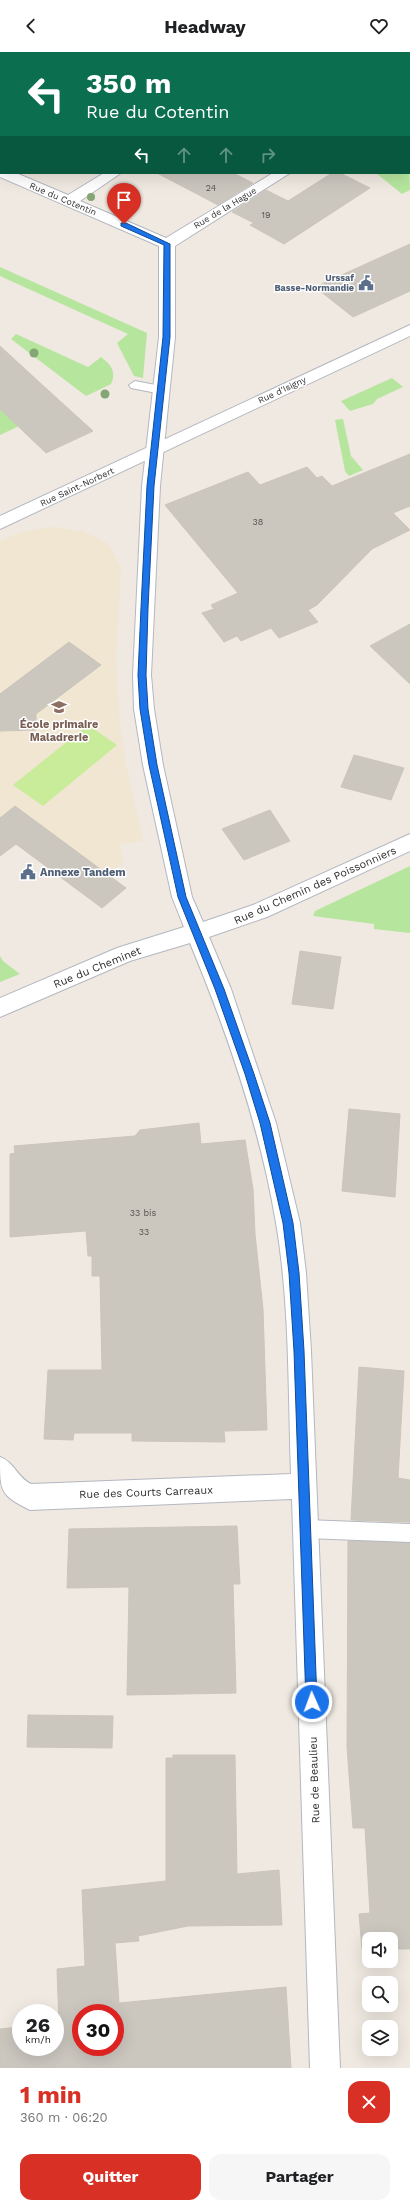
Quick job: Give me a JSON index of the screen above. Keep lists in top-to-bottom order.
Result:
{
  "streets": {
    "street": [
      "Rue du Cotentin",
      "Rue de la Hague",
      "Rue d'Isigny",
      "Rue Saint-Norbert",
      "Rue du Chemin des Poissonniers",
      "Rue du Cheminet",
      "Rue des Courts Carreaux",
      "Rue de Beaulieu"
    ]
  },
  "crossings": [
    ["Rue du Cotentin", "Rue de la Hague"],
    ["Rue du Cotentin", "Rue de Beaulieu"],
    ["Rue de la Hague", "Rue de Beaulieu"],
    ["Rue d'Isigny", "Rue Saint-Norbert"],
    ["Rue d'Isigny", "Rue de Beaulieu"],
    ["Rue Saint-Norbert", "Rue de Beaulieu"],
    ["Rue du Chemin des Poissonniers", "Rue du Cheminet"],
    ["Rue du Chemin des Poissonniers", "Rue de Beaulieu"],
    ["Rue du Cheminet", "Rue de Beaulieu"],
    ["Rue des Courts Carreaux", "Rue de Beaulieu"]
  ],
  "places": {
    "public building": ["Urssaf Basse-Normandie", "Annexe Tandem"],
    "school or university": ["École primaire Maladrerie"]
  },
  "house_numbers": [
    "24",
    "19",
    "38",
    "33 bis",
    "33"
  ],
  "page": {
    "header": "Headway",
    "turn": ["350 m", "Rue du Cotentin"],
    "speed": "26 km/h",
    "limit": "30",
    "heading": ["1 min", "360 m · 06:20"],
    "buttons": ["Quitter", "Partager"]
  }
}
